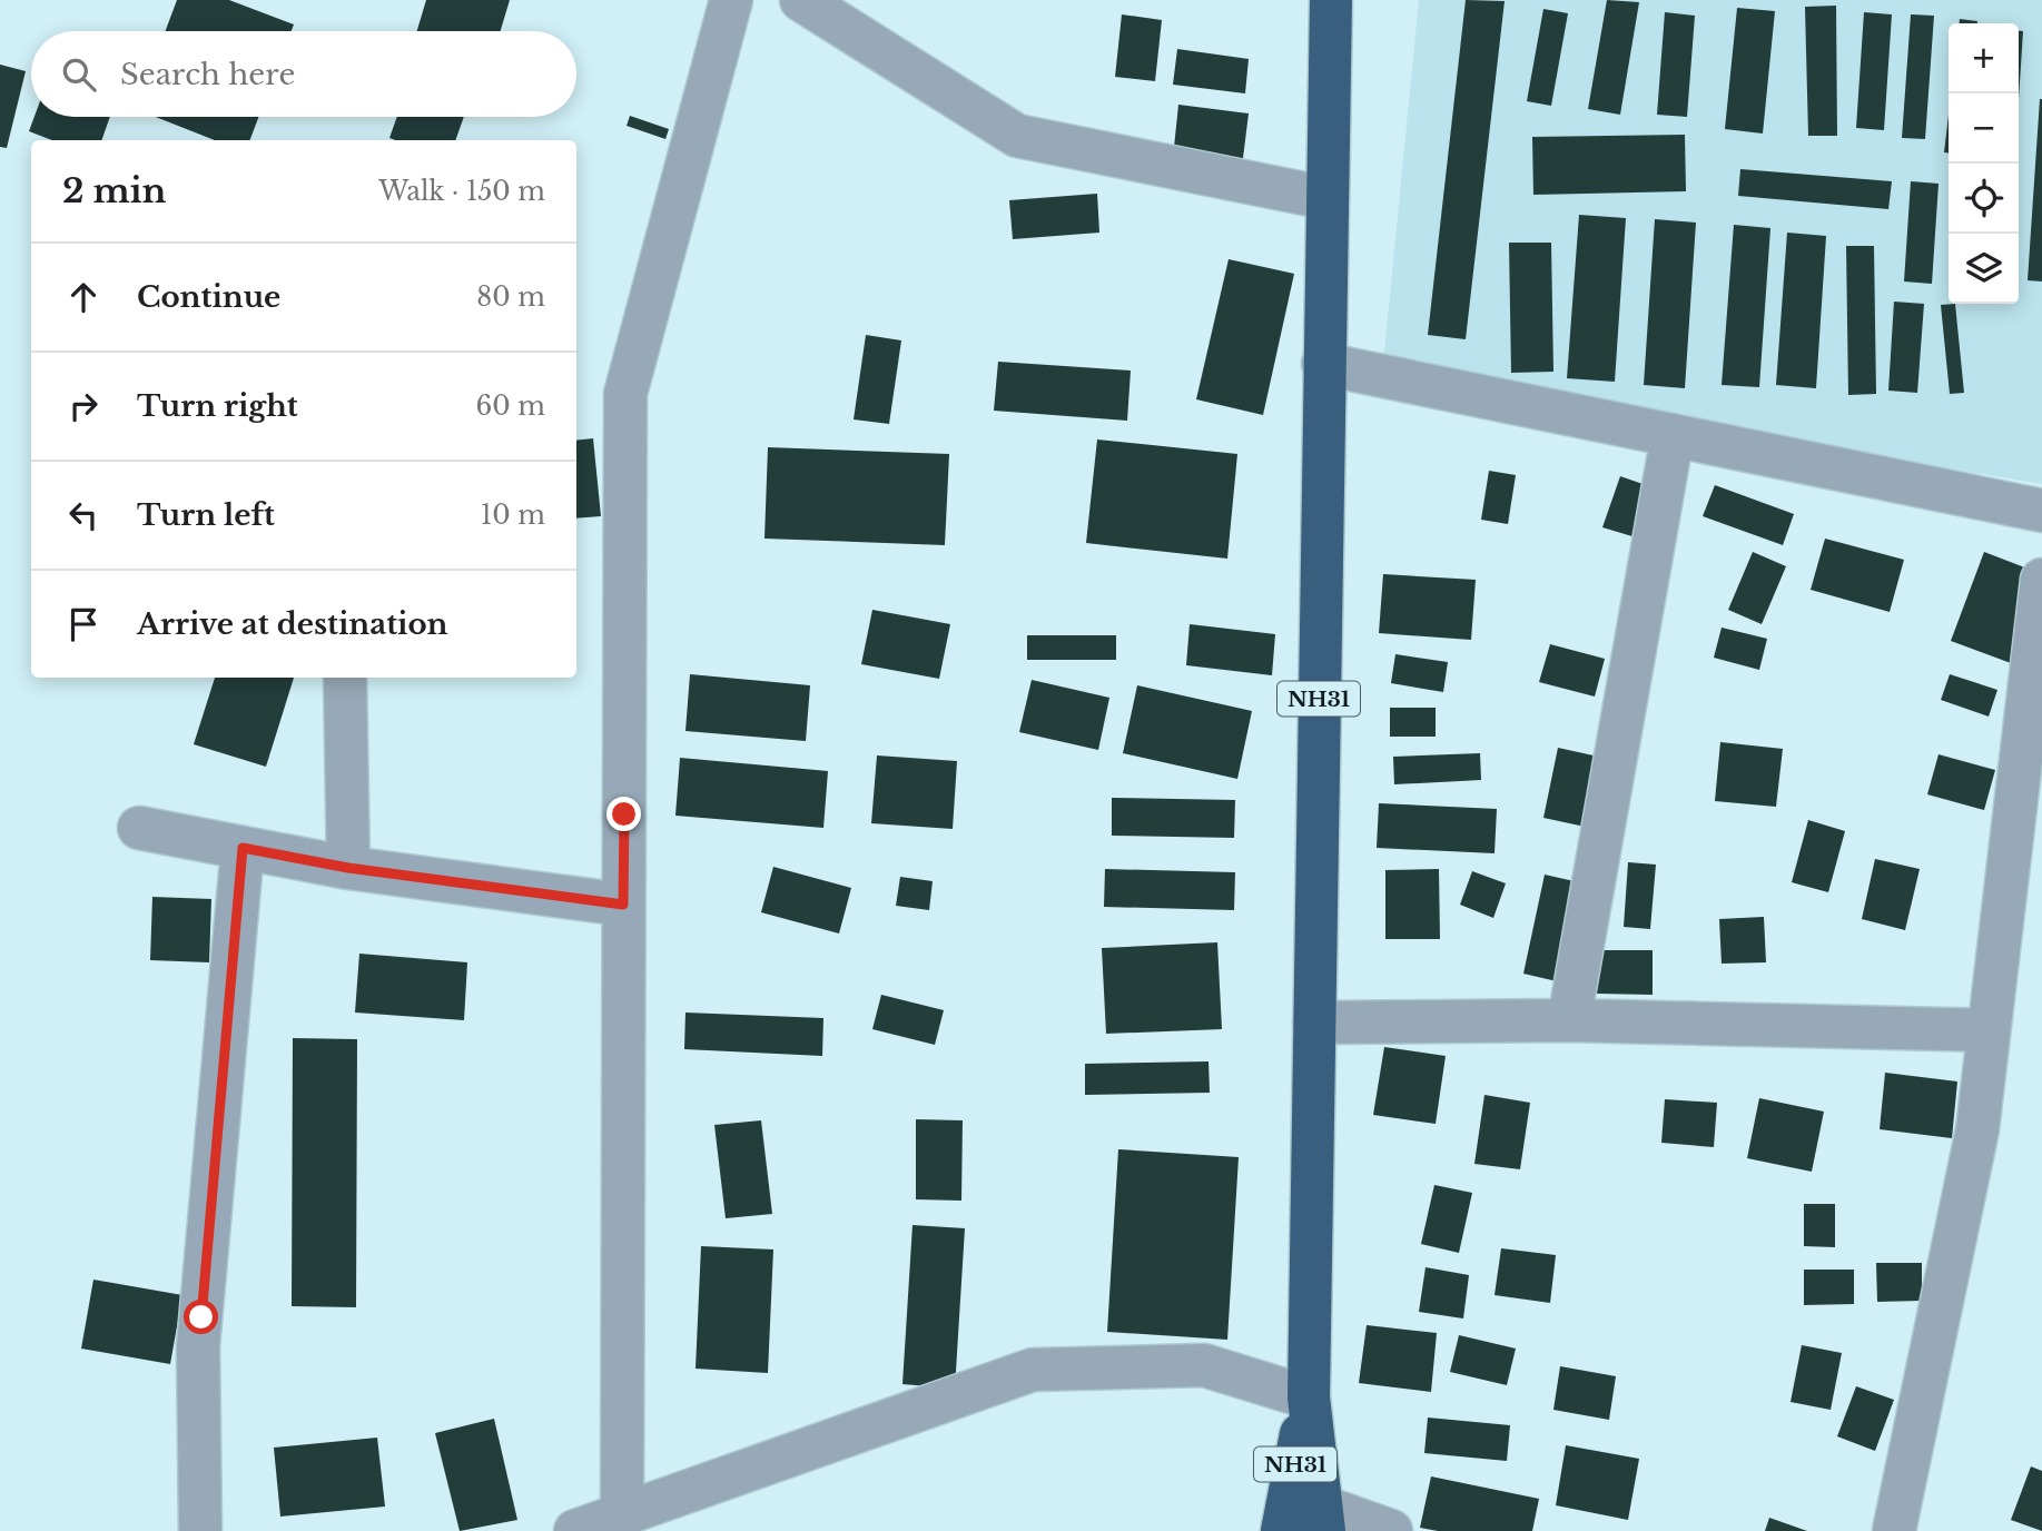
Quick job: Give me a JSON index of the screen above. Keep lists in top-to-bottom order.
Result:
{
  "streets": {
    "highway": ["NH31"]
  },
  "page": {
    "map_buttons": ["+", "−"],
    "search": "Search here",
    "heading": ["2 min", "Walk · 150 m"],
    "list": [
      ["Continue", "80 m"],
      ["Turn right", "60 m"],
      ["Turn left", "10 m"],
      "Arrive at destination"
    ]
  }
}
